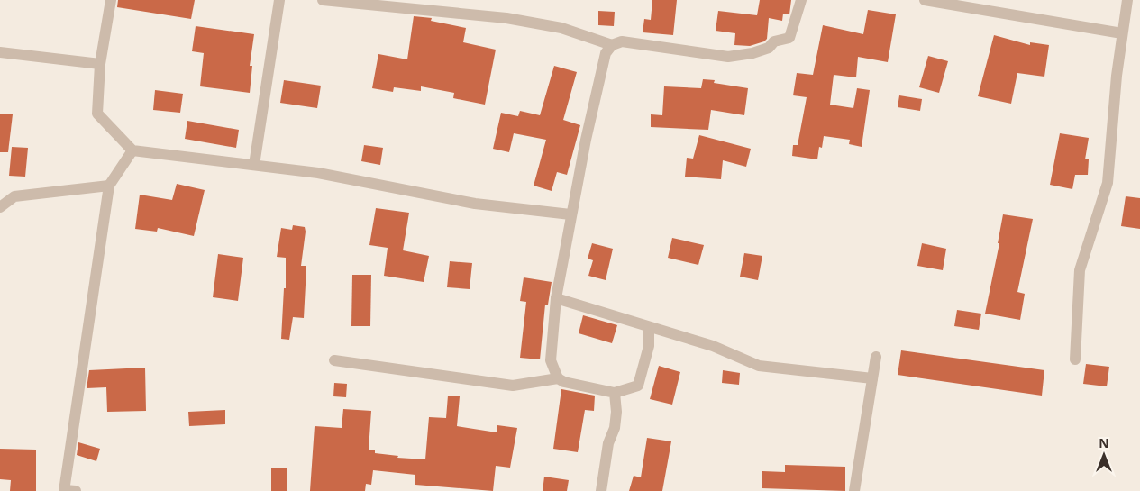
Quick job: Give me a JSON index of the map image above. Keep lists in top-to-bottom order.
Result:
{
  "north": "top"
}
